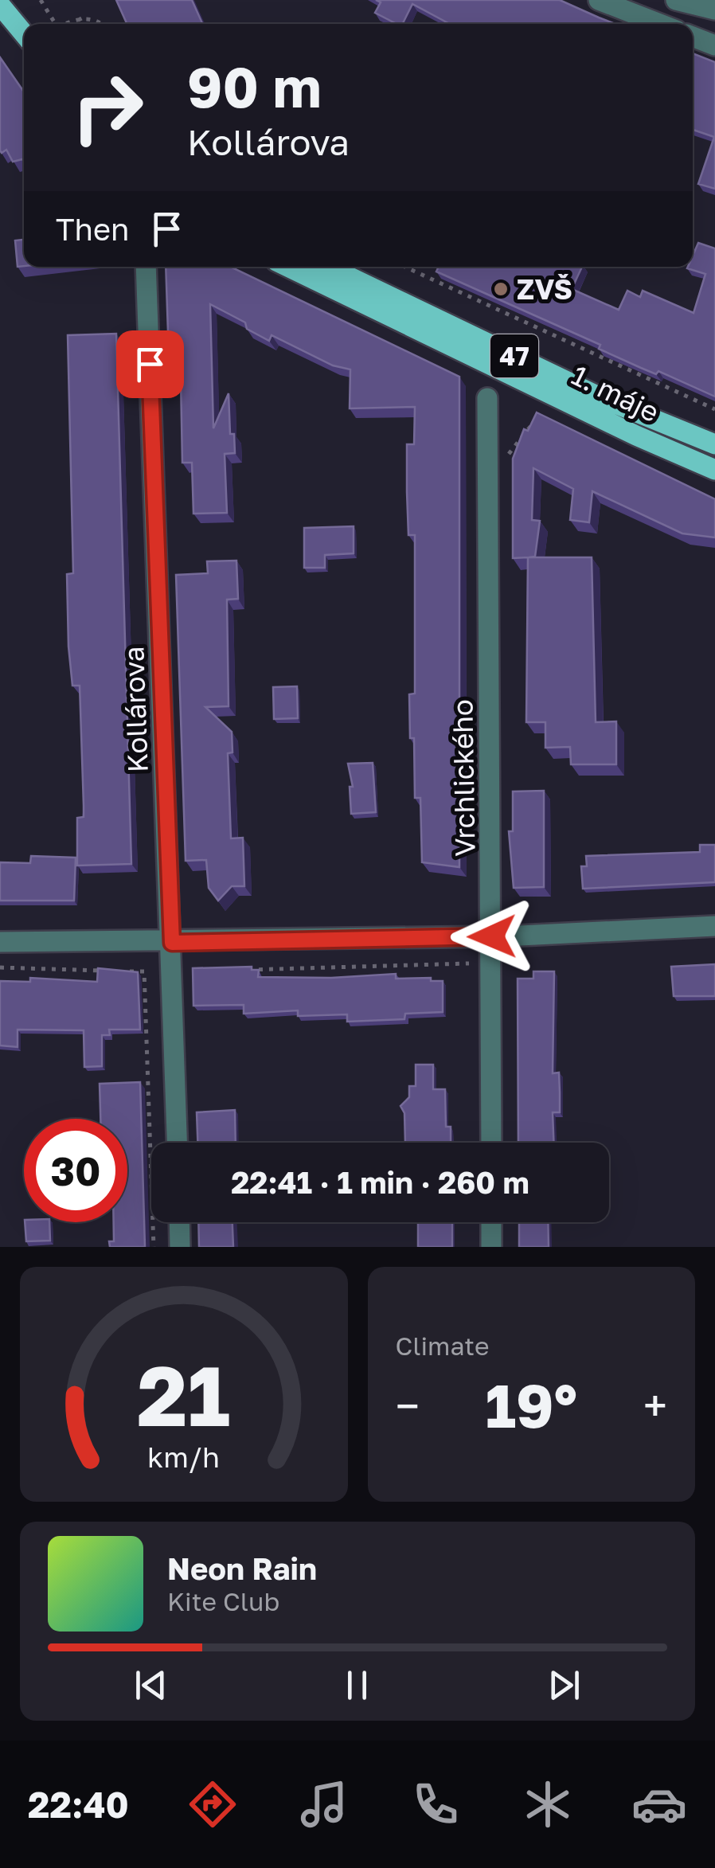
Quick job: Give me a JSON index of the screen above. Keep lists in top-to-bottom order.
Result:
{
  "streets": {
    "main road": ["47", "1. máje"],
    "street": ["Kollárova", "Vrchlického"]
  },
  "places": ["ZVŠ"],
  "page": {
    "turn": ["90 m", "Kollárova"],
    "then": "Then",
    "limit": "30",
    "trip": "22:41 · 1 min · 260 m",
    "tile": "Climate",
    "heat": ["−", "19°", "+"],
    "song": ["Neon Rain", "Kite Club"],
    "tabs": "22:40",
    "gauge": ["21", "km/h"]
  }
}
